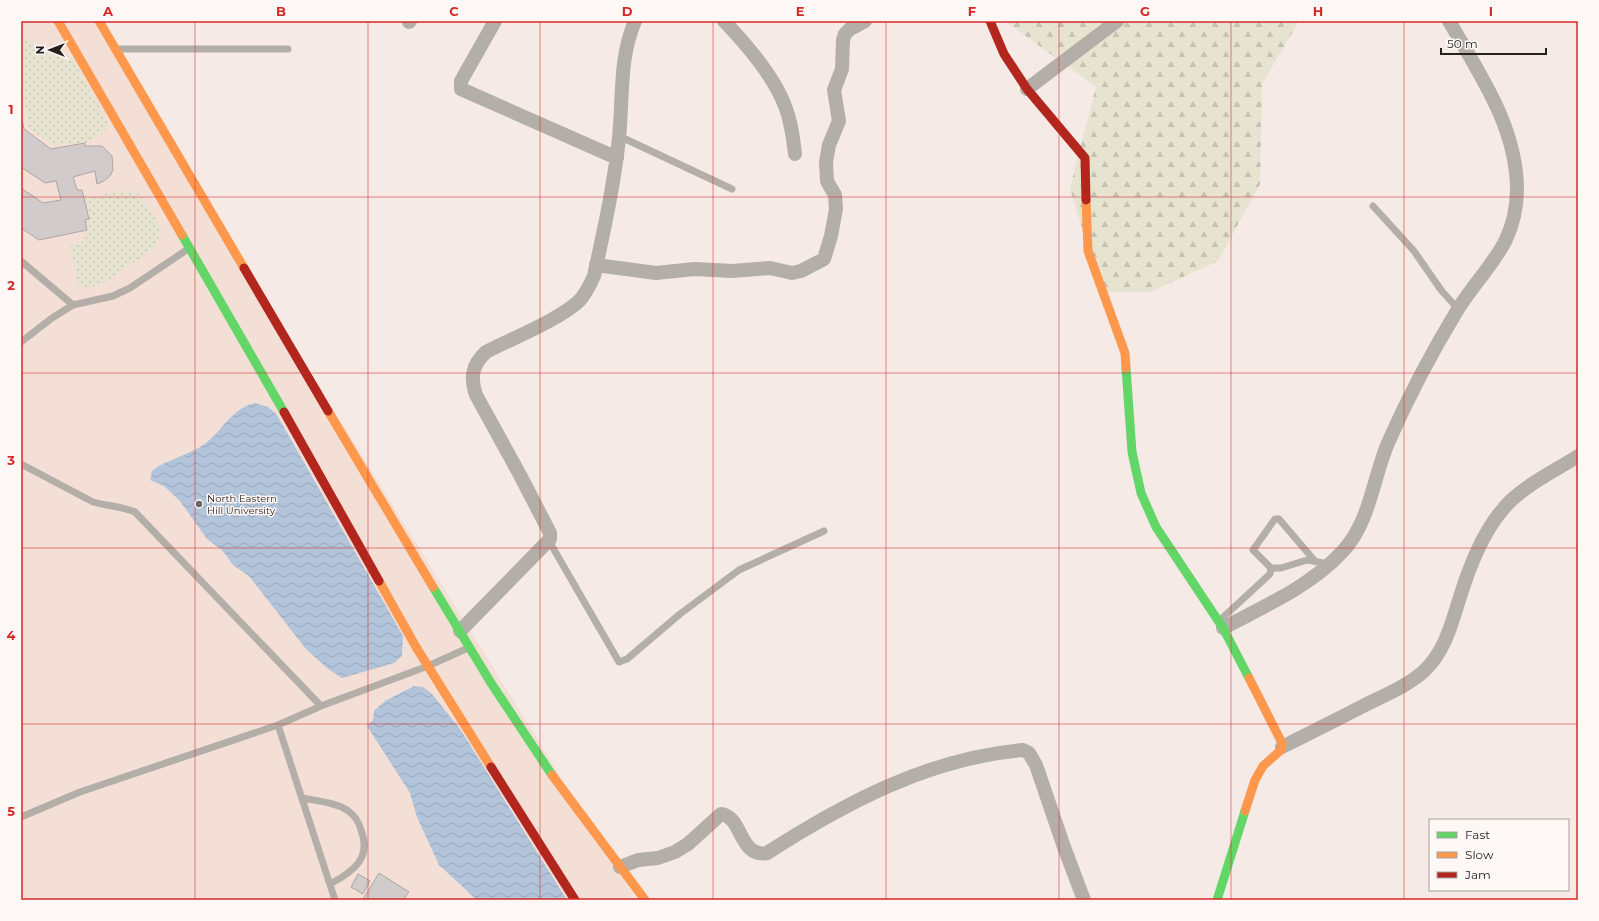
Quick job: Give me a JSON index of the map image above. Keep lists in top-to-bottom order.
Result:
{
  "places": ["North Eastern Hill University"],
  "legend": ["Fast", "Slow", "Jam"],
  "scale_bar": "50 m",
  "north": "left",
  "grid": {
    "columns": [
      "A",
      "B",
      "C",
      "D",
      "E",
      "F",
      "G",
      "H",
      "I"
    ],
    "rows": [
      "1",
      "2",
      "3",
      "4",
      "5"
    ]
  }
}
